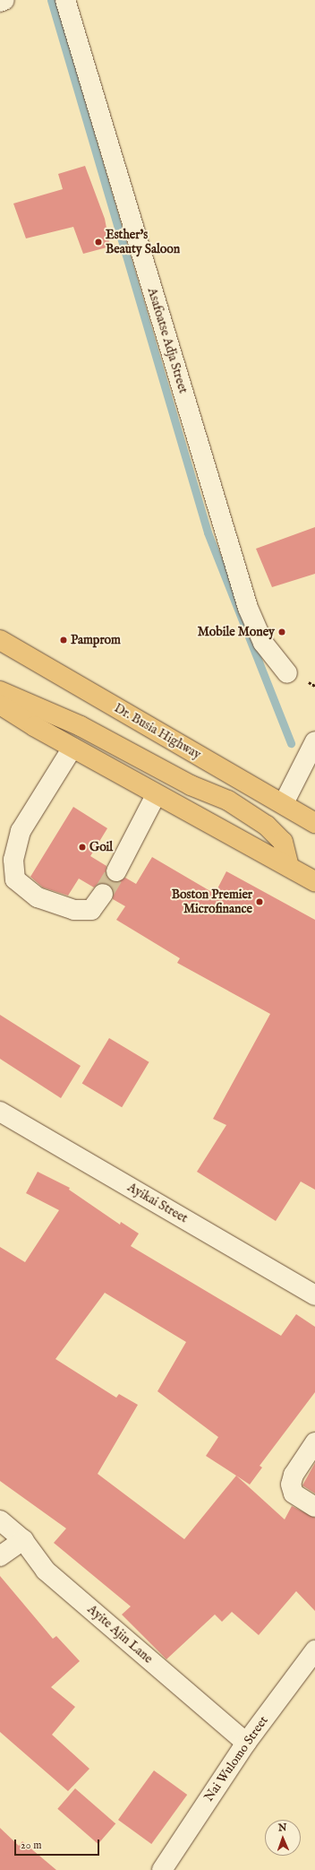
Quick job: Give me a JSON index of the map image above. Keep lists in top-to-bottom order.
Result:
{
  "streets": {
    "highway": ["Dr. Busia Highway"],
    "street": [
      "Asafoatse Adja Street",
      "Ayikai Street",
      "Ayite Ajin Lane",
      "Nai Wulomo Street"
    ]
  },
  "crossings": [
    ["Ayite Ajin Lane", "Nai Wulomo Street"]
  ],
  "places": [
    "Esther's Beauty Saloon",
    "Mobile Money",
    "Pamprom",
    "Goil",
    "Boston Premier Microfinance"
  ],
  "scale_bar": "20 m",
  "north": "top"
}
